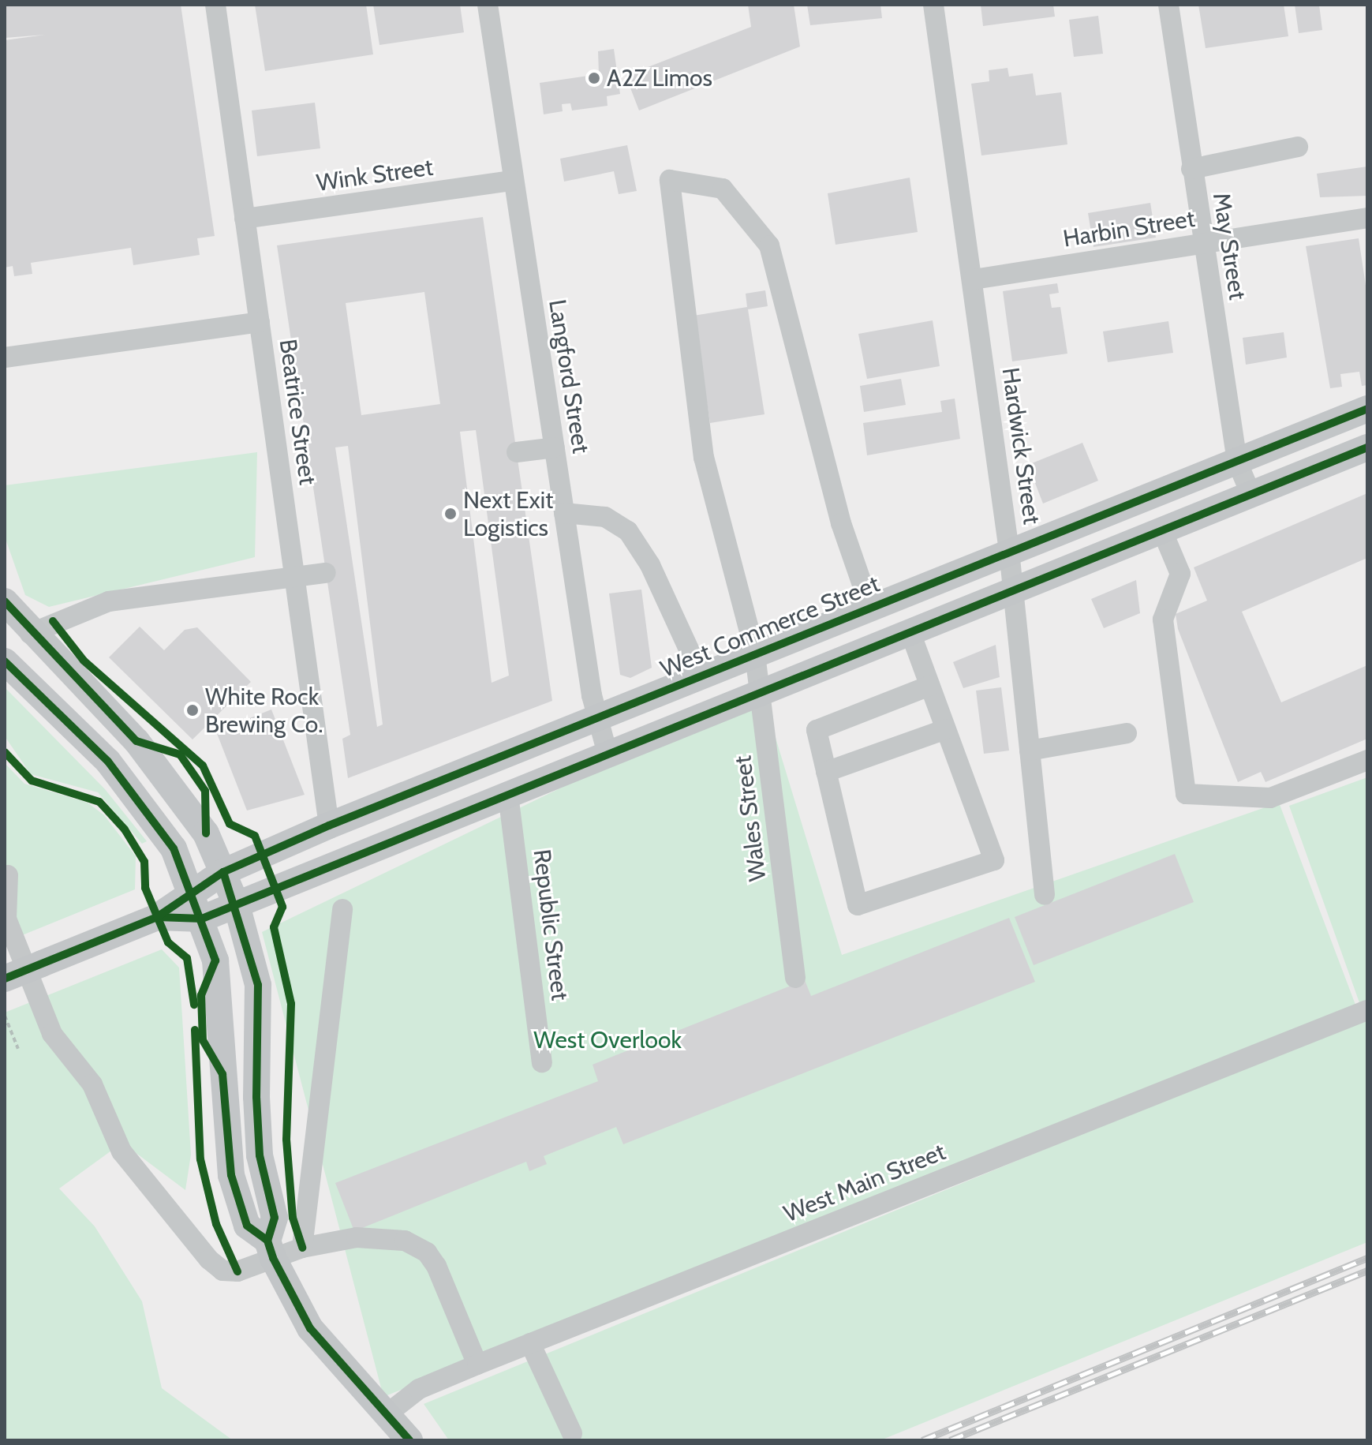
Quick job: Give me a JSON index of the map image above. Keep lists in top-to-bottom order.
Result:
{
  "streets": {
    "main road": ["West Commerce Street"],
    "street": [
      "Wink Street",
      "Harbin Street",
      "May Street",
      "Langford Street",
      "Beatrice Street",
      "Hardwick Street",
      "Wales Street",
      "Republic Street",
      "West Main Street"
    ]
  },
  "crossings": [
    ["Wink Street", "Langford Street"],
    ["Wink Street", "Beatrice Street"],
    ["Harbin Street", "May Street"],
    ["Harbin Street", "Hardwick Street"],
    ["May Street", "West Commerce Street"],
    ["Langford Street", "West Commerce Street"],
    ["Beatrice Street", "West Commerce Street"],
    ["Hardwick Street", "West Commerce Street"],
    ["West Commerce Street", "Wales Street"]
  ],
  "parks": ["West Overlook"],
  "places": ["A2Z Limos", "Next Exit Logistics", "White Rock Brewing Co."]
}
